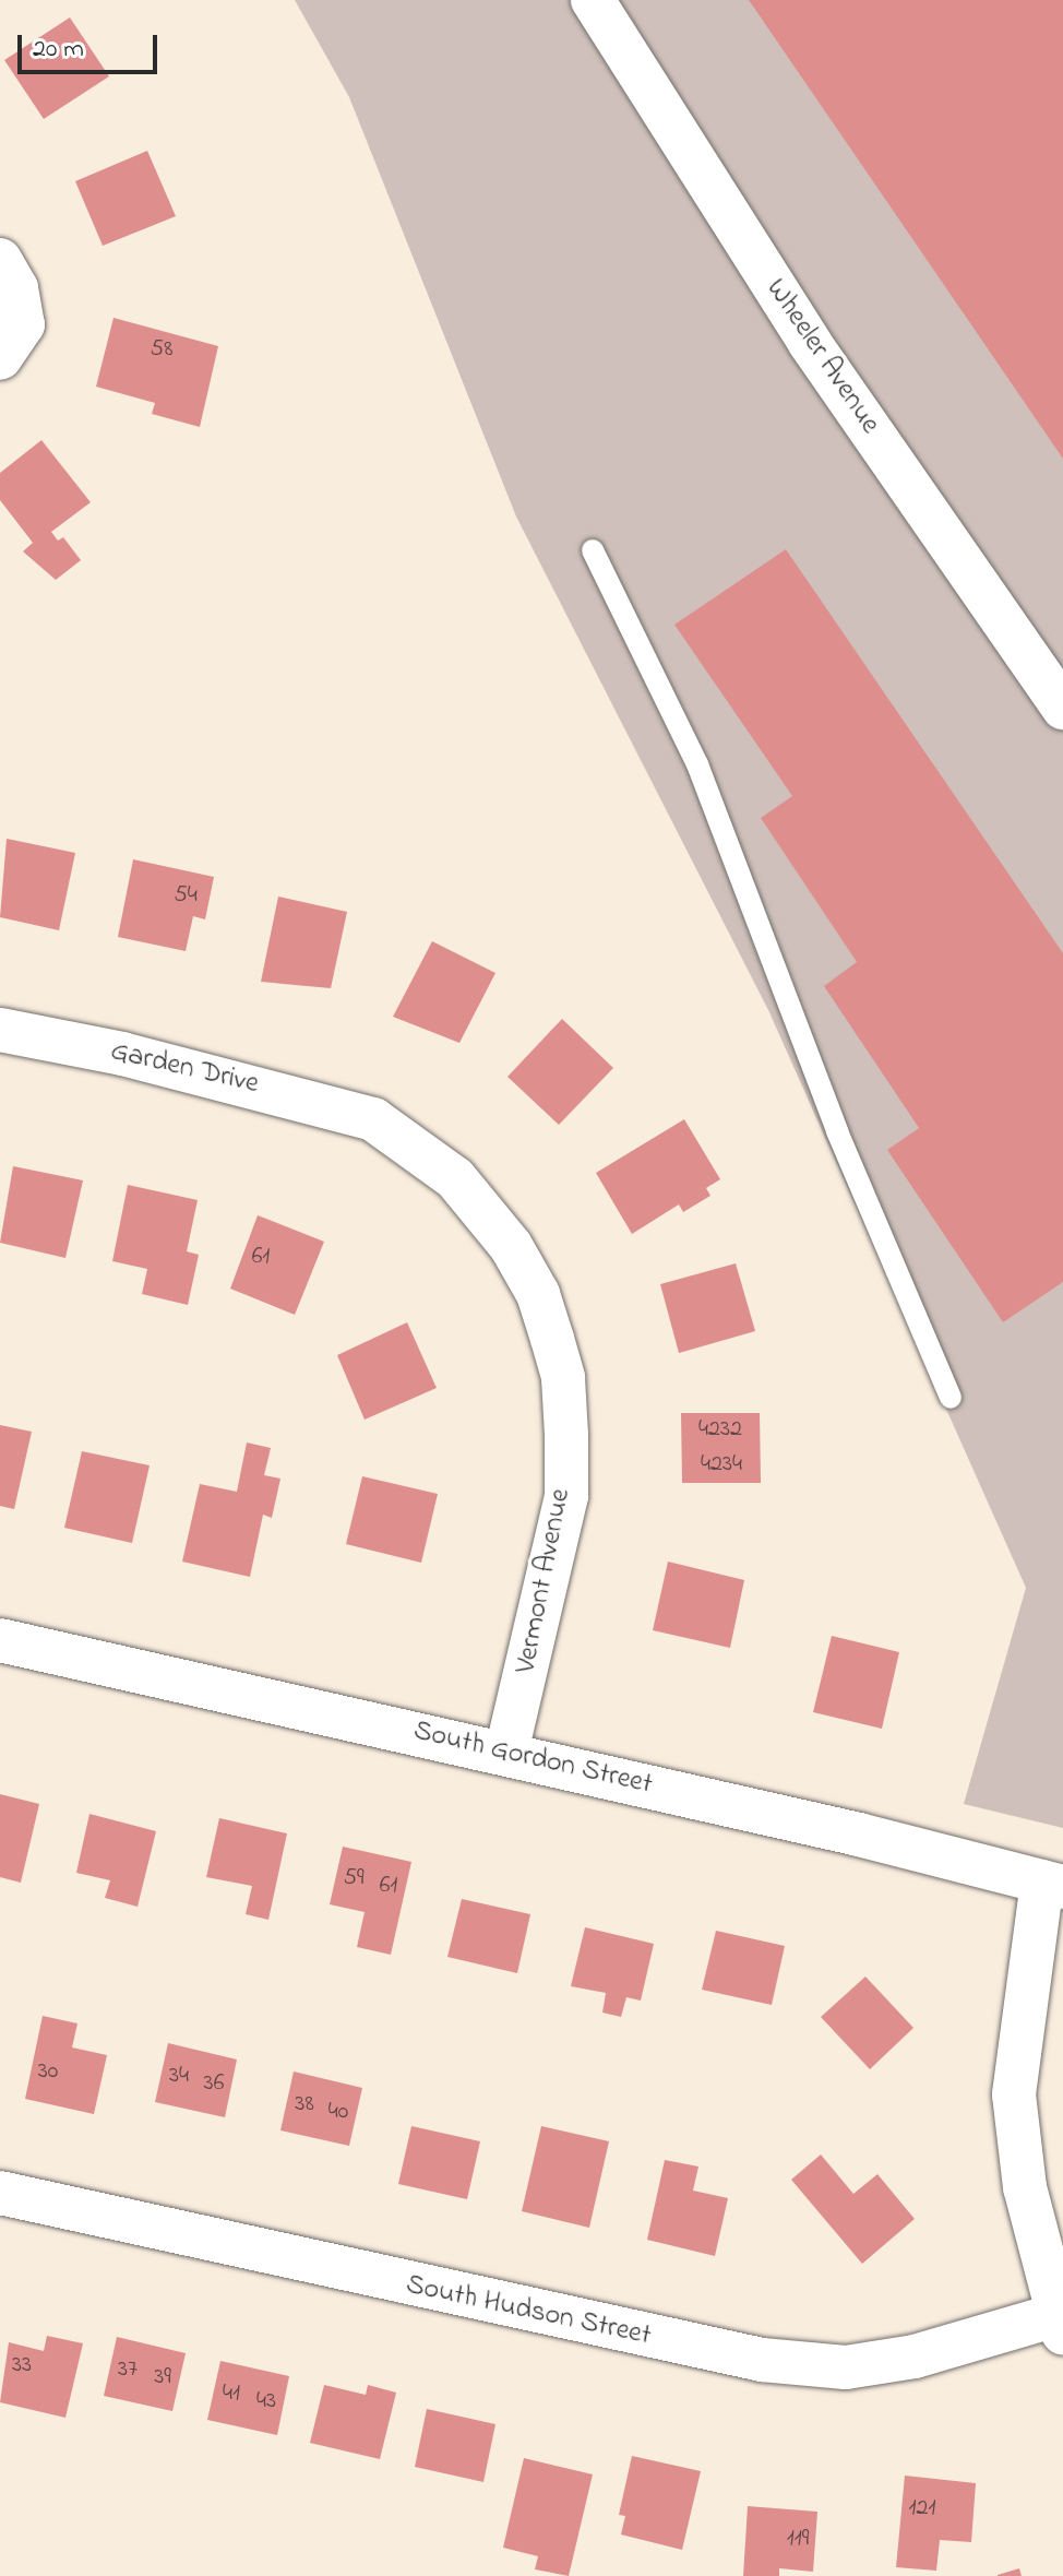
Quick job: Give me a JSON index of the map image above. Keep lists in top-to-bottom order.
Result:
{
  "streets": {
    "street": [
      "Wheeler Avenue",
      "Garden Drive",
      "Vermont Avenue",
      "South Gordon Street",
      "South Hudson Street"
    ]
  },
  "crossings": [
    ["Garden Drive", "Vermont Avenue"],
    ["Vermont Avenue", "South Gordon Street"]
  ],
  "house_numbers": [
    "58",
    "54",
    "61",
    "4232",
    "4234",
    "59",
    "61",
    "30",
    "34",
    "36",
    "38",
    "40",
    "33",
    "37",
    "39",
    "41",
    "43",
    "121",
    "119"
  ],
  "scale_bar": "20 m"
}
